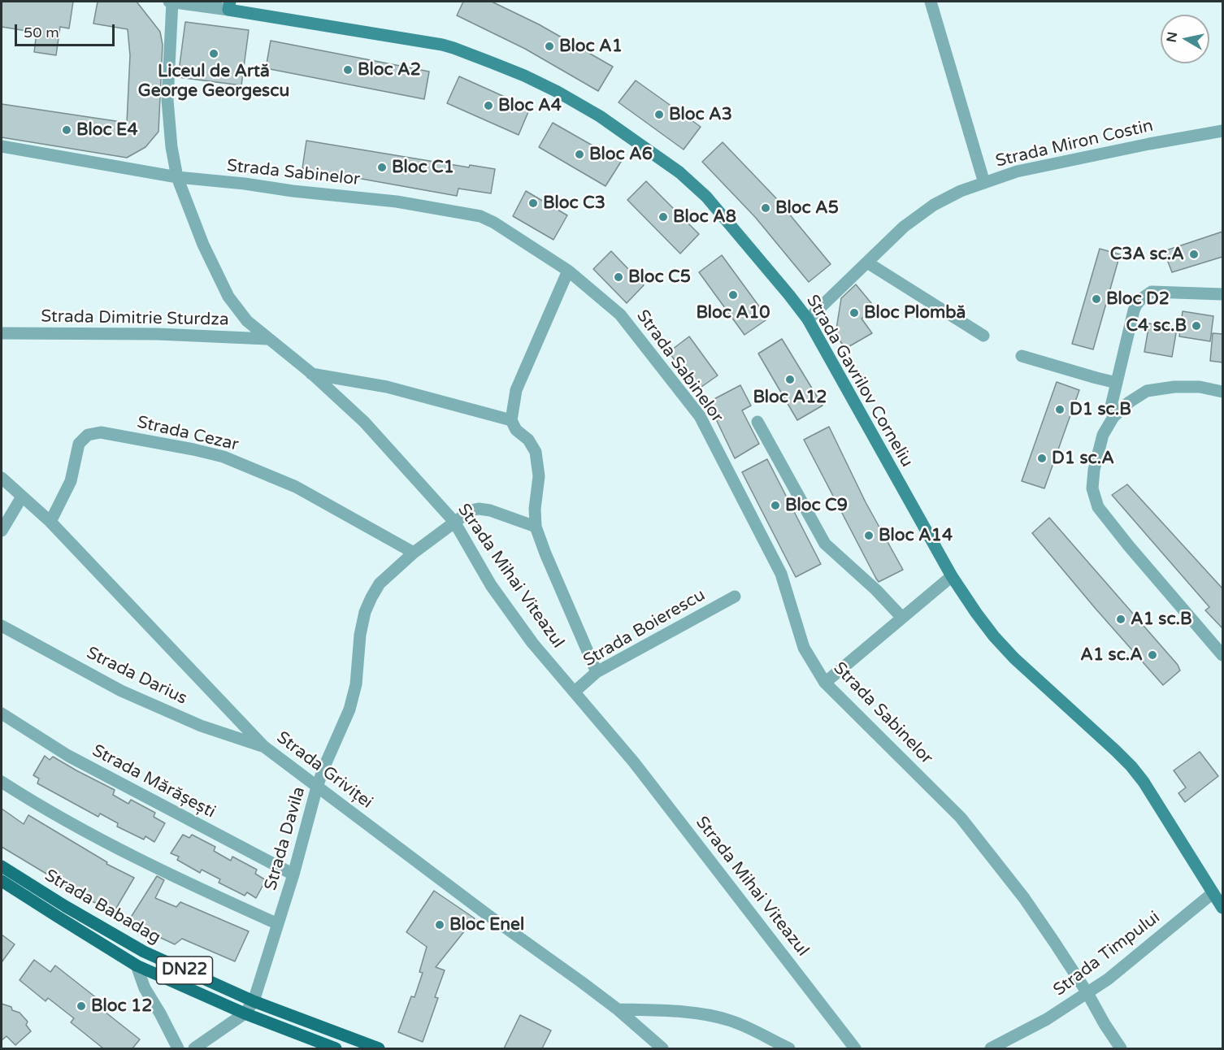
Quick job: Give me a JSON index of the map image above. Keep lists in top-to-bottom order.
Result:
{
  "streets": {
    "main road": ["Strada Babadag", "DN22"],
    "street": [
      "Strada Miron Costin",
      "Strada Sabinelor",
      "Strada Dimitrie Sturdza",
      "Strada Gavrilov Corneliu",
      "Strada Cezar",
      "Strada Mihai Viteazul",
      "Strada Boierescu",
      "Strada Darius",
      "Strada Griviței",
      "Strada Mărășești",
      "Strada Davila",
      "Strada Timpului"
    ]
  },
  "crossings": [
    ["Strada Miron Costin", "Strada Gavrilov Corneliu"],
    ["Strada Sabinelor", "Strada Mihai Viteazul"],
    ["Strada Sabinelor", "Strada Timpului"],
    ["Strada Dimitrie Sturdza", "Strada Mihai Viteazul"],
    ["Strada Gavrilov Corneliu", "Strada Mihai Viteazul"],
    ["Strada Gavrilov Corneliu", "Strada Timpului"],
    ["Strada Cezar", "Strada Griviței"],
    ["Strada Cezar", "Strada Davila"],
    ["Strada Mihai Viteazul", "Strada Boierescu"],
    ["Strada Mihai Viteazul", "Strada Davila"],
    ["Strada Darius", "Strada Griviței"],
    ["Strada Griviței", "Strada Davila"],
    ["Strada Mărășești", "Strada Davila"],
    ["Strada Davila", "Strada Babadag"]
  ],
  "places": [
    "Bloc A1",
    "Liceul de Artă George Georgescu",
    "Bloc A2",
    "Bloc A4",
    "Bloc A3",
    "Bloc E4",
    "Bloc A6",
    "Bloc C1",
    "Bloc C3",
    "Bloc A5",
    "Bloc A8",
    "C3A sc.A",
    "Bloc C5",
    "Bloc A10",
    "Bloc D2",
    "Bloc Plombă",
    "C4 sc.B",
    "Bloc A12",
    "D1 sc.B",
    "D1 sc.A",
    "Bloc C9",
    "Bloc A14",
    "A1 sc.B",
    "A1 sc.A",
    "Bloc Enel",
    "Bloc 12"
  ],
  "scale_bar": "50 m",
  "north": "left"
}
